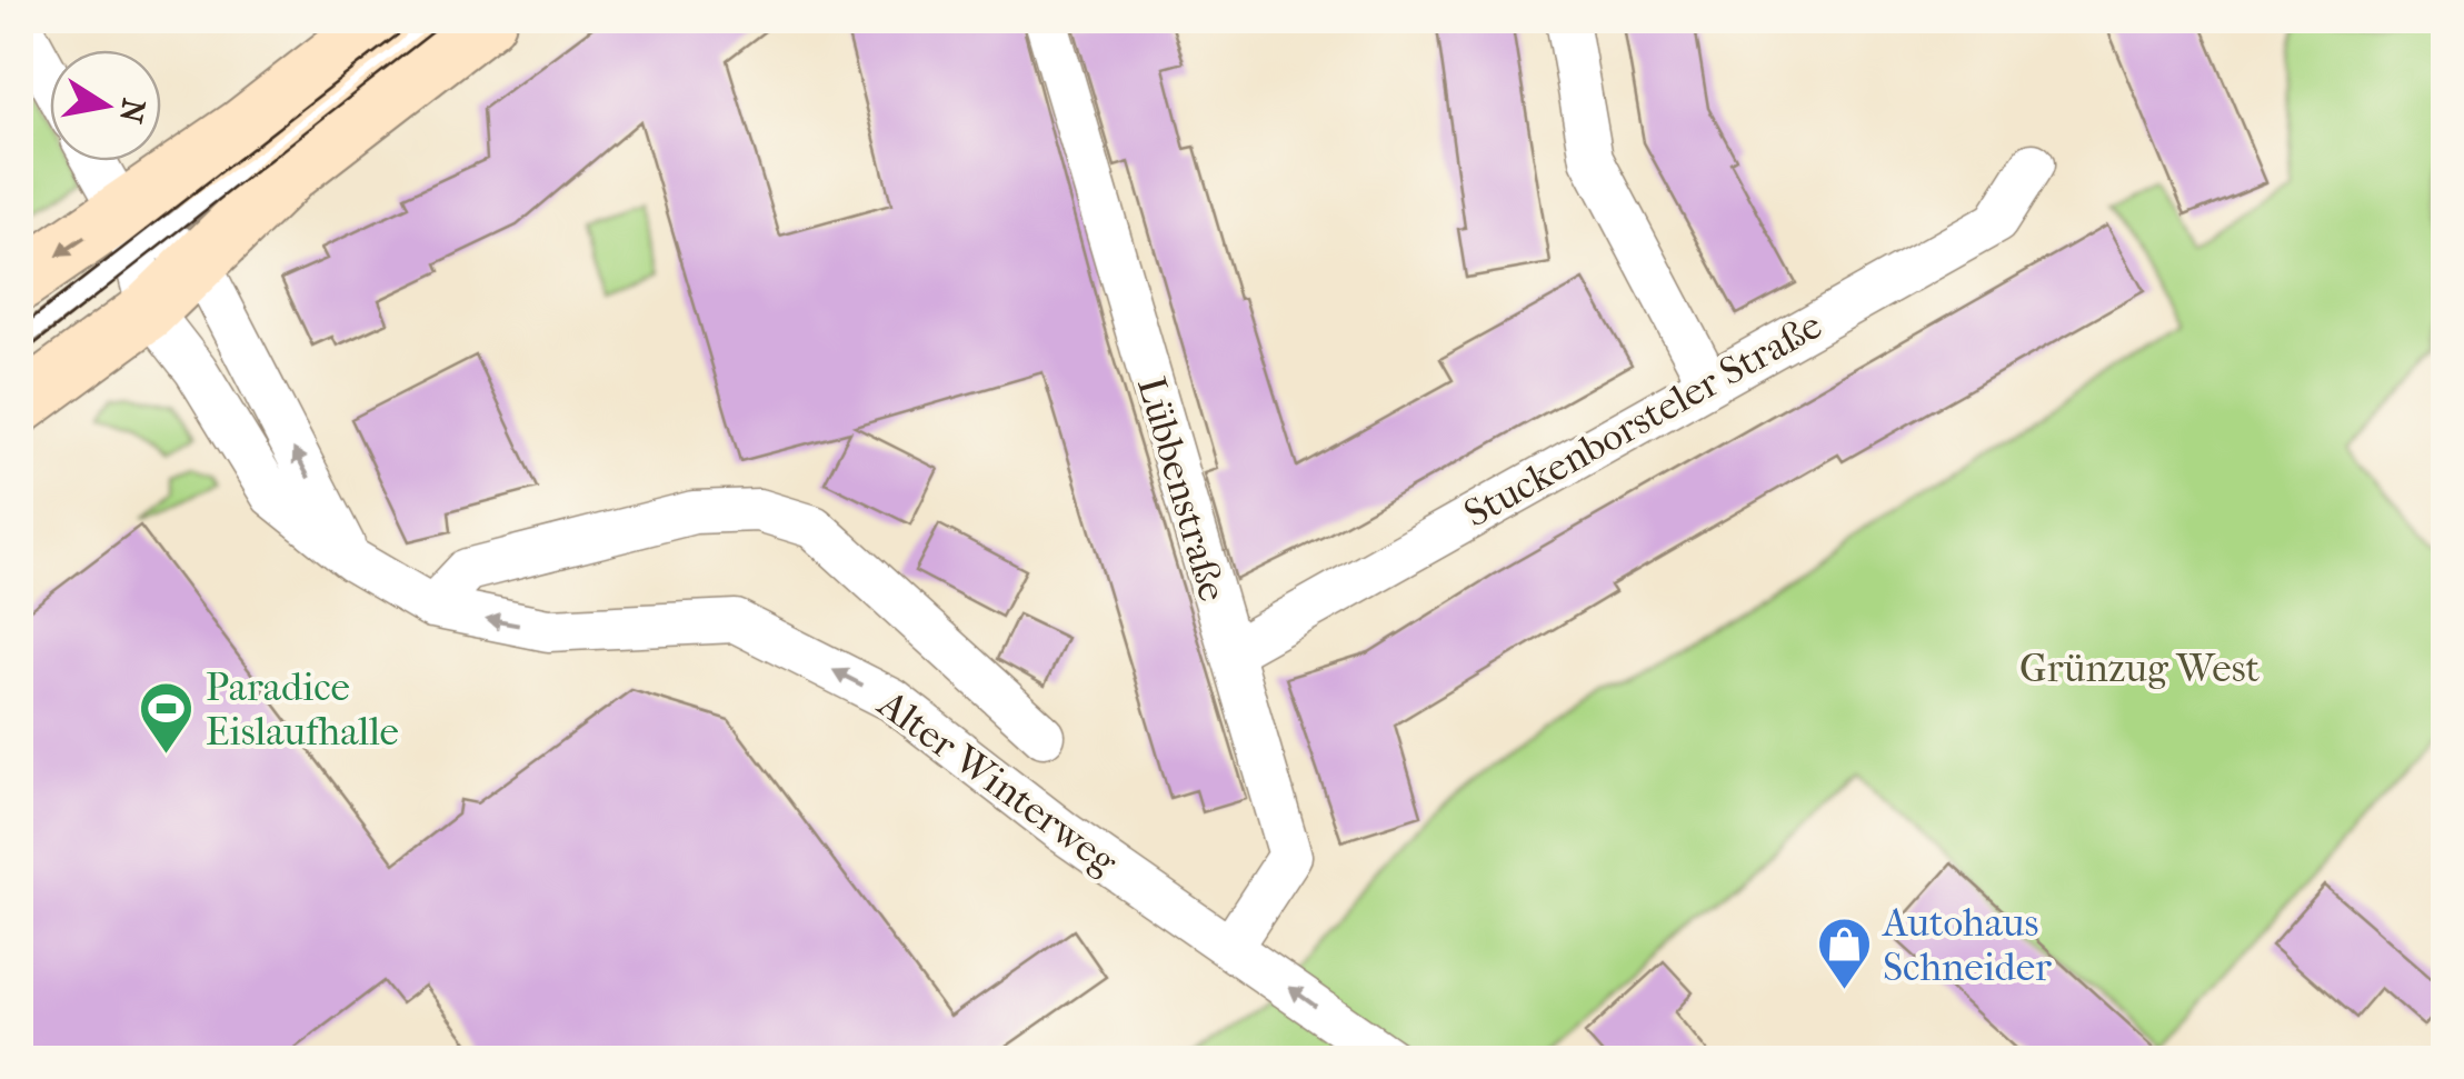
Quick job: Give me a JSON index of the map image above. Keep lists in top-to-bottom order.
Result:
{
  "streets": {
    "street": ["Stuckenborsteler Straße", "Lübbenstraße", "Alter Winterweg"]
  },
  "crossings": [
    ["Stuckenborsteler Straße", "Lübbenstraße"],
    ["Lübbenstraße", "Alter Winterweg"]
  ],
  "one_way": ["Alter Winterweg"],
  "parks": ["Grünzug West"],
  "places": {
    "sports": ["Paradice Eislaufhalle"],
    "shop": ["Autohaus Schneider"]
  },
  "north": "right"
}
